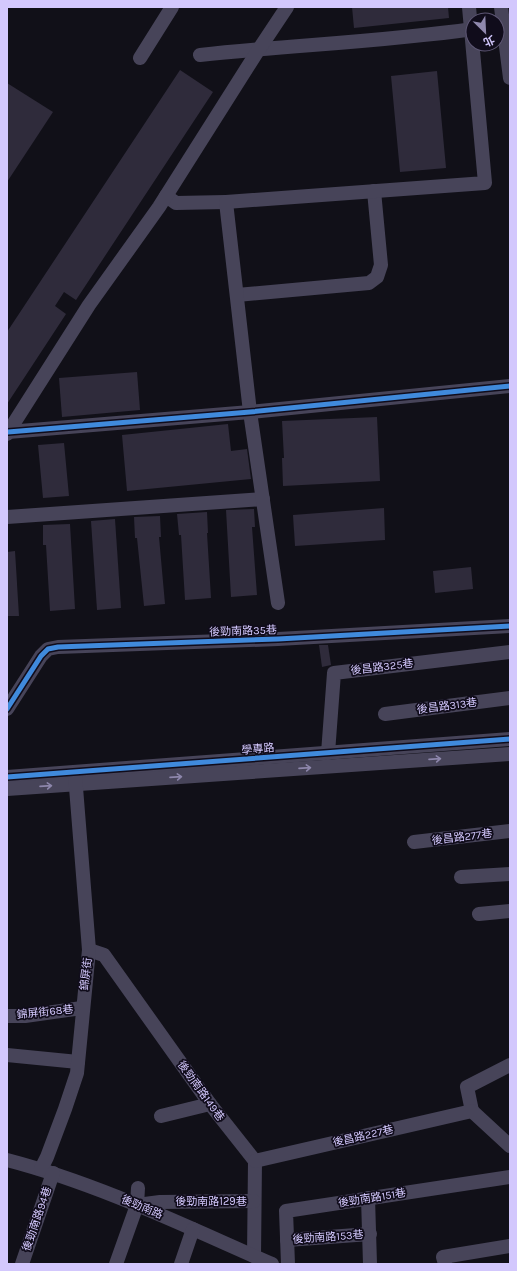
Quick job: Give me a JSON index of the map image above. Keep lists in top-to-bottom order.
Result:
{
  "streets": {
    "street": [
      "後勁南路35巷",
      "後昌路325巷",
      "後昌路313巷",
      "學專路",
      "後昌路277巷",
      "錦屏街",
      "錦屏街68巷",
      "後勁南路149巷",
      "後昌路227巷",
      "後勁南路151巷",
      "後勁南路129巷",
      "後勁南路",
      "後勁南路94巷",
      "後勁南路153巷"
    ]
  },
  "crossings": [
    ["後昌路325巷", "學專路"],
    ["學專路", "錦屏街"],
    ["錦屏街", "錦屏街68巷"],
    ["錦屏街", "後勁南路149巷"],
    ["錦屏街", "後勁南路"],
    ["錦屏街", "後勁南路94巷"],
    ["後勁南路149巷", "後昌路227巷"],
    ["後勁南路151巷", "後勁南路153巷"],
    ["後勁南路129巷", "後勁南路"],
    ["後勁南路", "後勁南路94巷"]
  ],
  "north": "bottom right"
}
